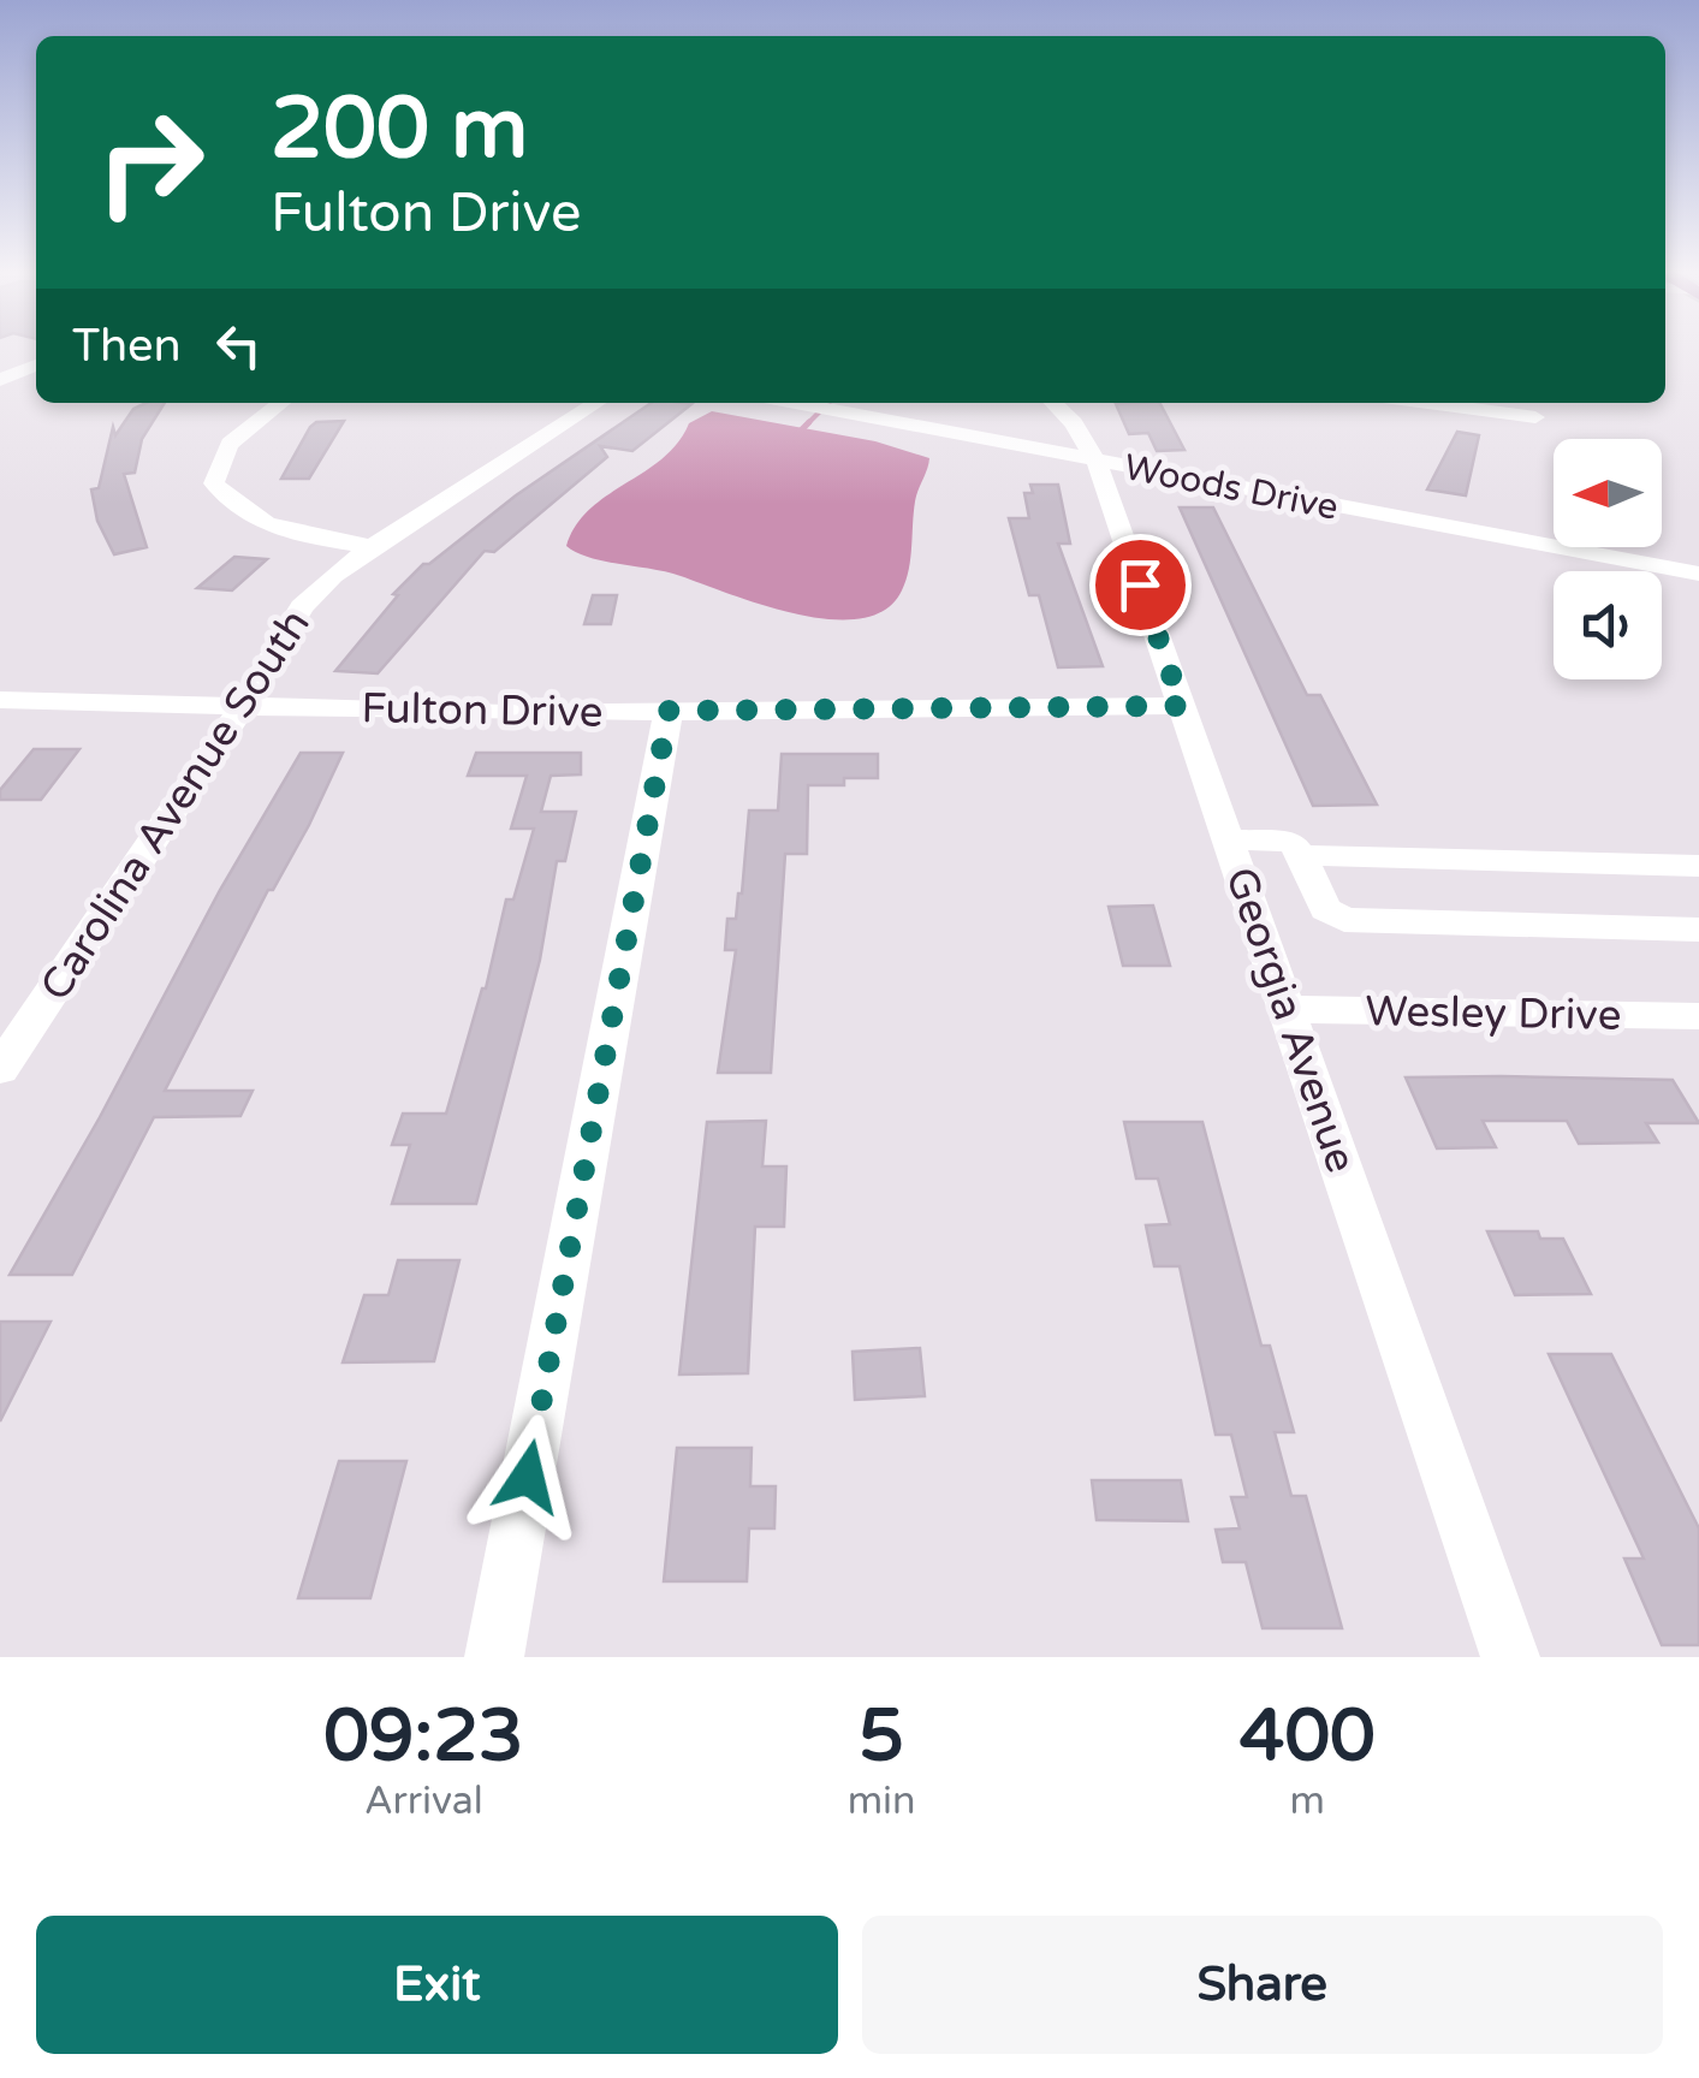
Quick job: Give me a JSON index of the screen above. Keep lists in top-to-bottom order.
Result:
{
  "streets": {
    "street": [
      "Woods Drive",
      "Fulton Drive",
      "Carolina Avenue South",
      "Wesley Drive",
      "Georgia Avenue"
    ]
  },
  "crossings": [
    ["Woods Drive", "Georgia Avenue"],
    ["Fulton Drive", "Carolina Avenue South"],
    ["Fulton Drive", "Georgia Avenue"],
    ["Wesley Drive", "Georgia Avenue"]
  ],
  "north": "left",
  "page": {
    "turn": ["200 m", "Fulton Drive"],
    "then": "Then",
    "eta": [
      "09:23",
      "Arrival",
      "5",
      "min",
      "400",
      "m"
    ],
    "buttons": ["Exit", "Share"]
  }
}
